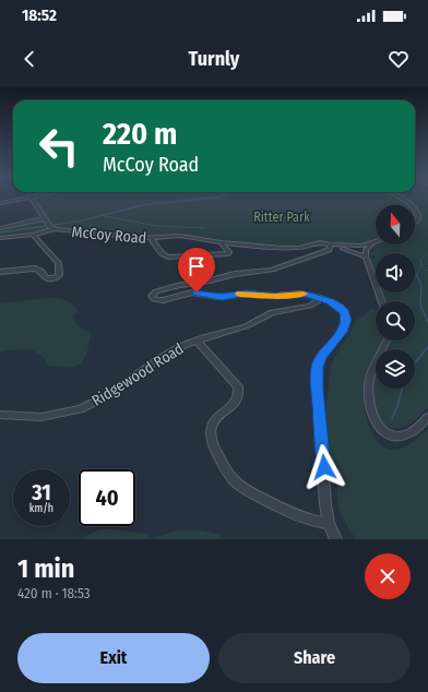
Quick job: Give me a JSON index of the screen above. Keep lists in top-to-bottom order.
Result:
{
  "streets": {
    "street": ["McCoy Road", "Ridgewood Road"]
  },
  "parks": ["Ritter Park"],
  "north": "top",
  "page": {
    "status": "18:52",
    "header": "Turnly",
    "turn": ["220 m", "McCoy Road"],
    "speed": "31 km/h",
    "limit": "40",
    "heading": ["1 min", "420 m · 18:53"],
    "buttons": ["Exit", "Share"]
  }
}
